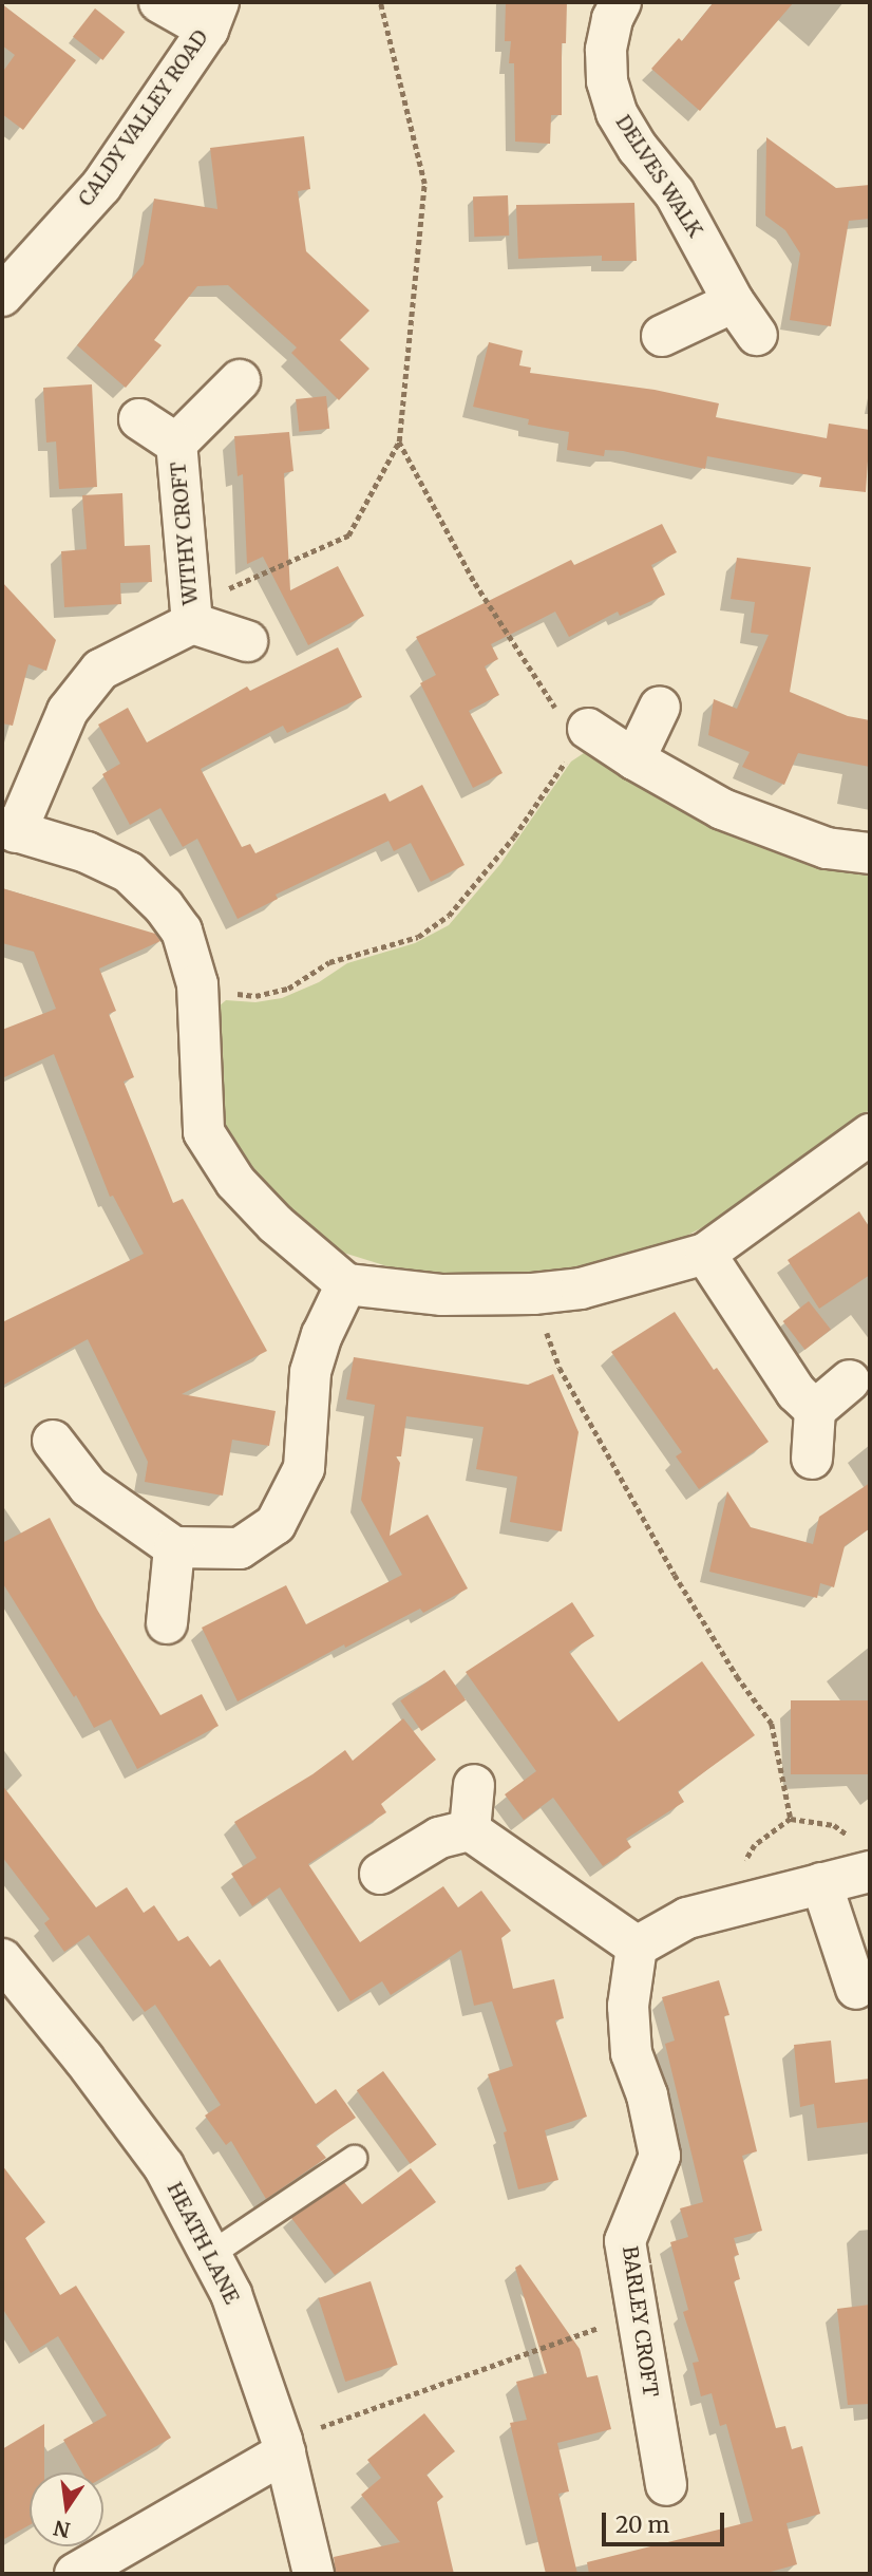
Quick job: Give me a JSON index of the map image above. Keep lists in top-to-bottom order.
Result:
{
  "streets": {
    "street": [
      "CALDY VALLEY ROAD",
      "DELVES WALK",
      "WITHY CROFT",
      "HEATH LANE",
      "BARLEY CROFT"
    ]
  },
  "scale_bar": "20 m",
  "north": "bottom"
}
